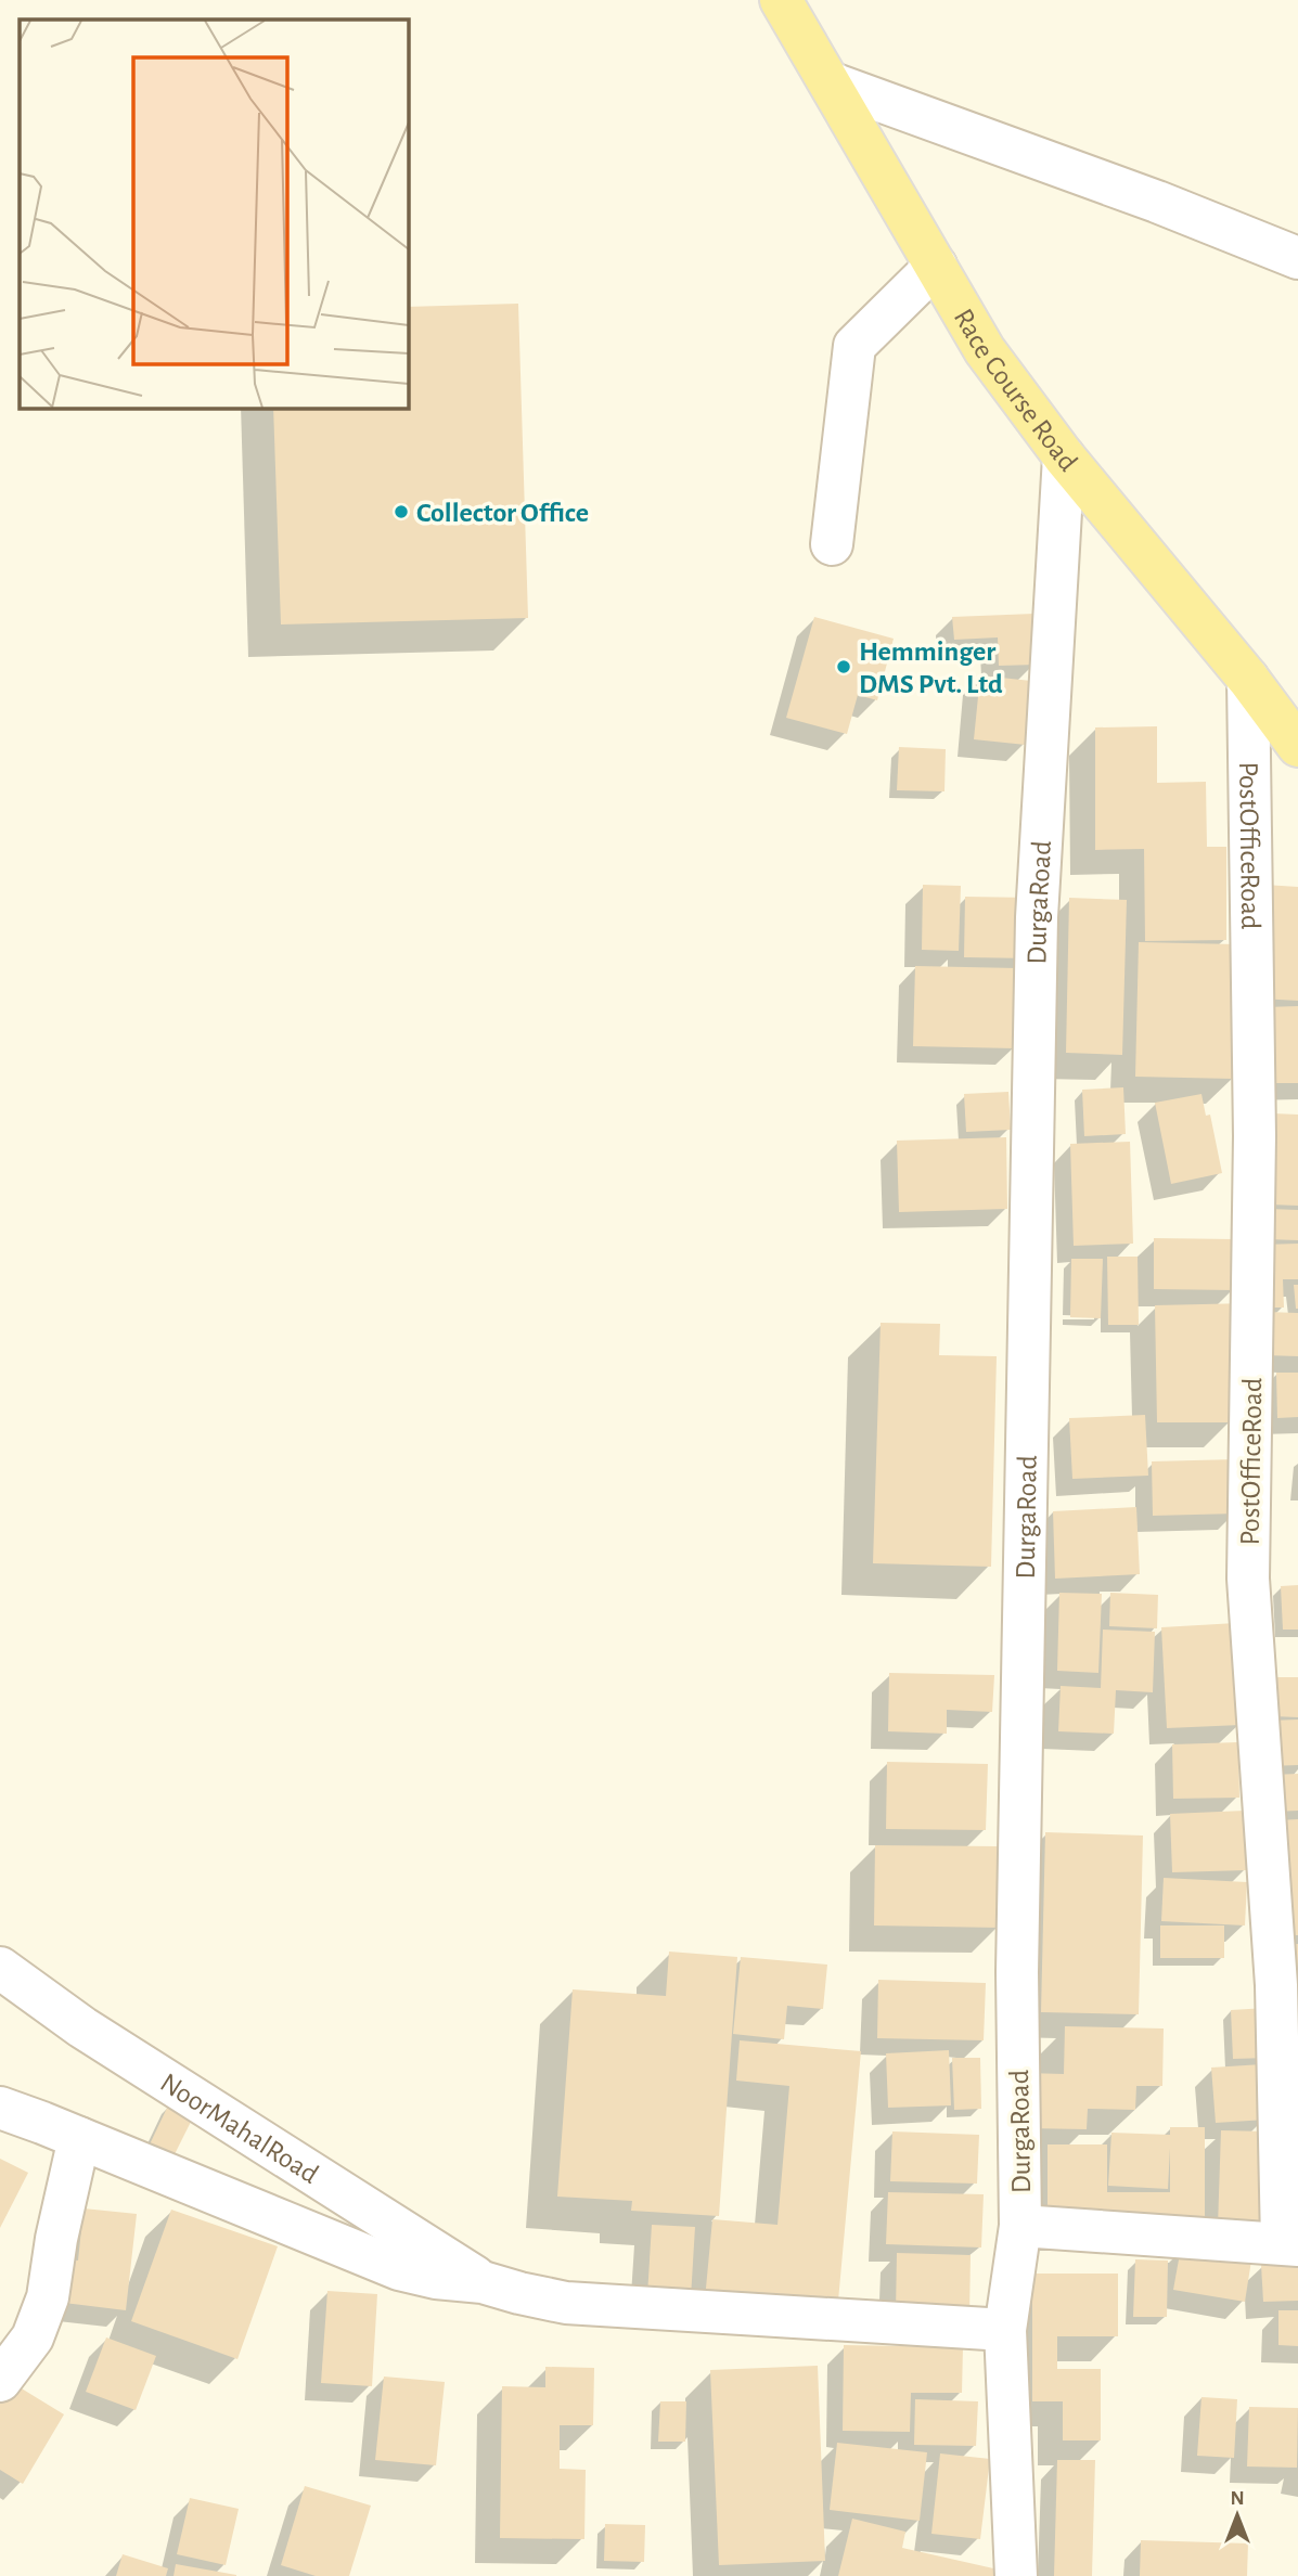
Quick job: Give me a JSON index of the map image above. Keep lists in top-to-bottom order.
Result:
{
  "streets": {
    "main road": ["Race Course Road"],
    "street": ["PostOfficeRoad", "DurgaRoad", "NoorMahalRoad"]
  },
  "crossings": [
    ["Race Course Road", "PostOfficeRoad"],
    ["Race Course Road", "DurgaRoad"]
  ],
  "places": ["Collector Office", "Hemminger DMS Pvt. Ltd"],
  "north": "top"
}
